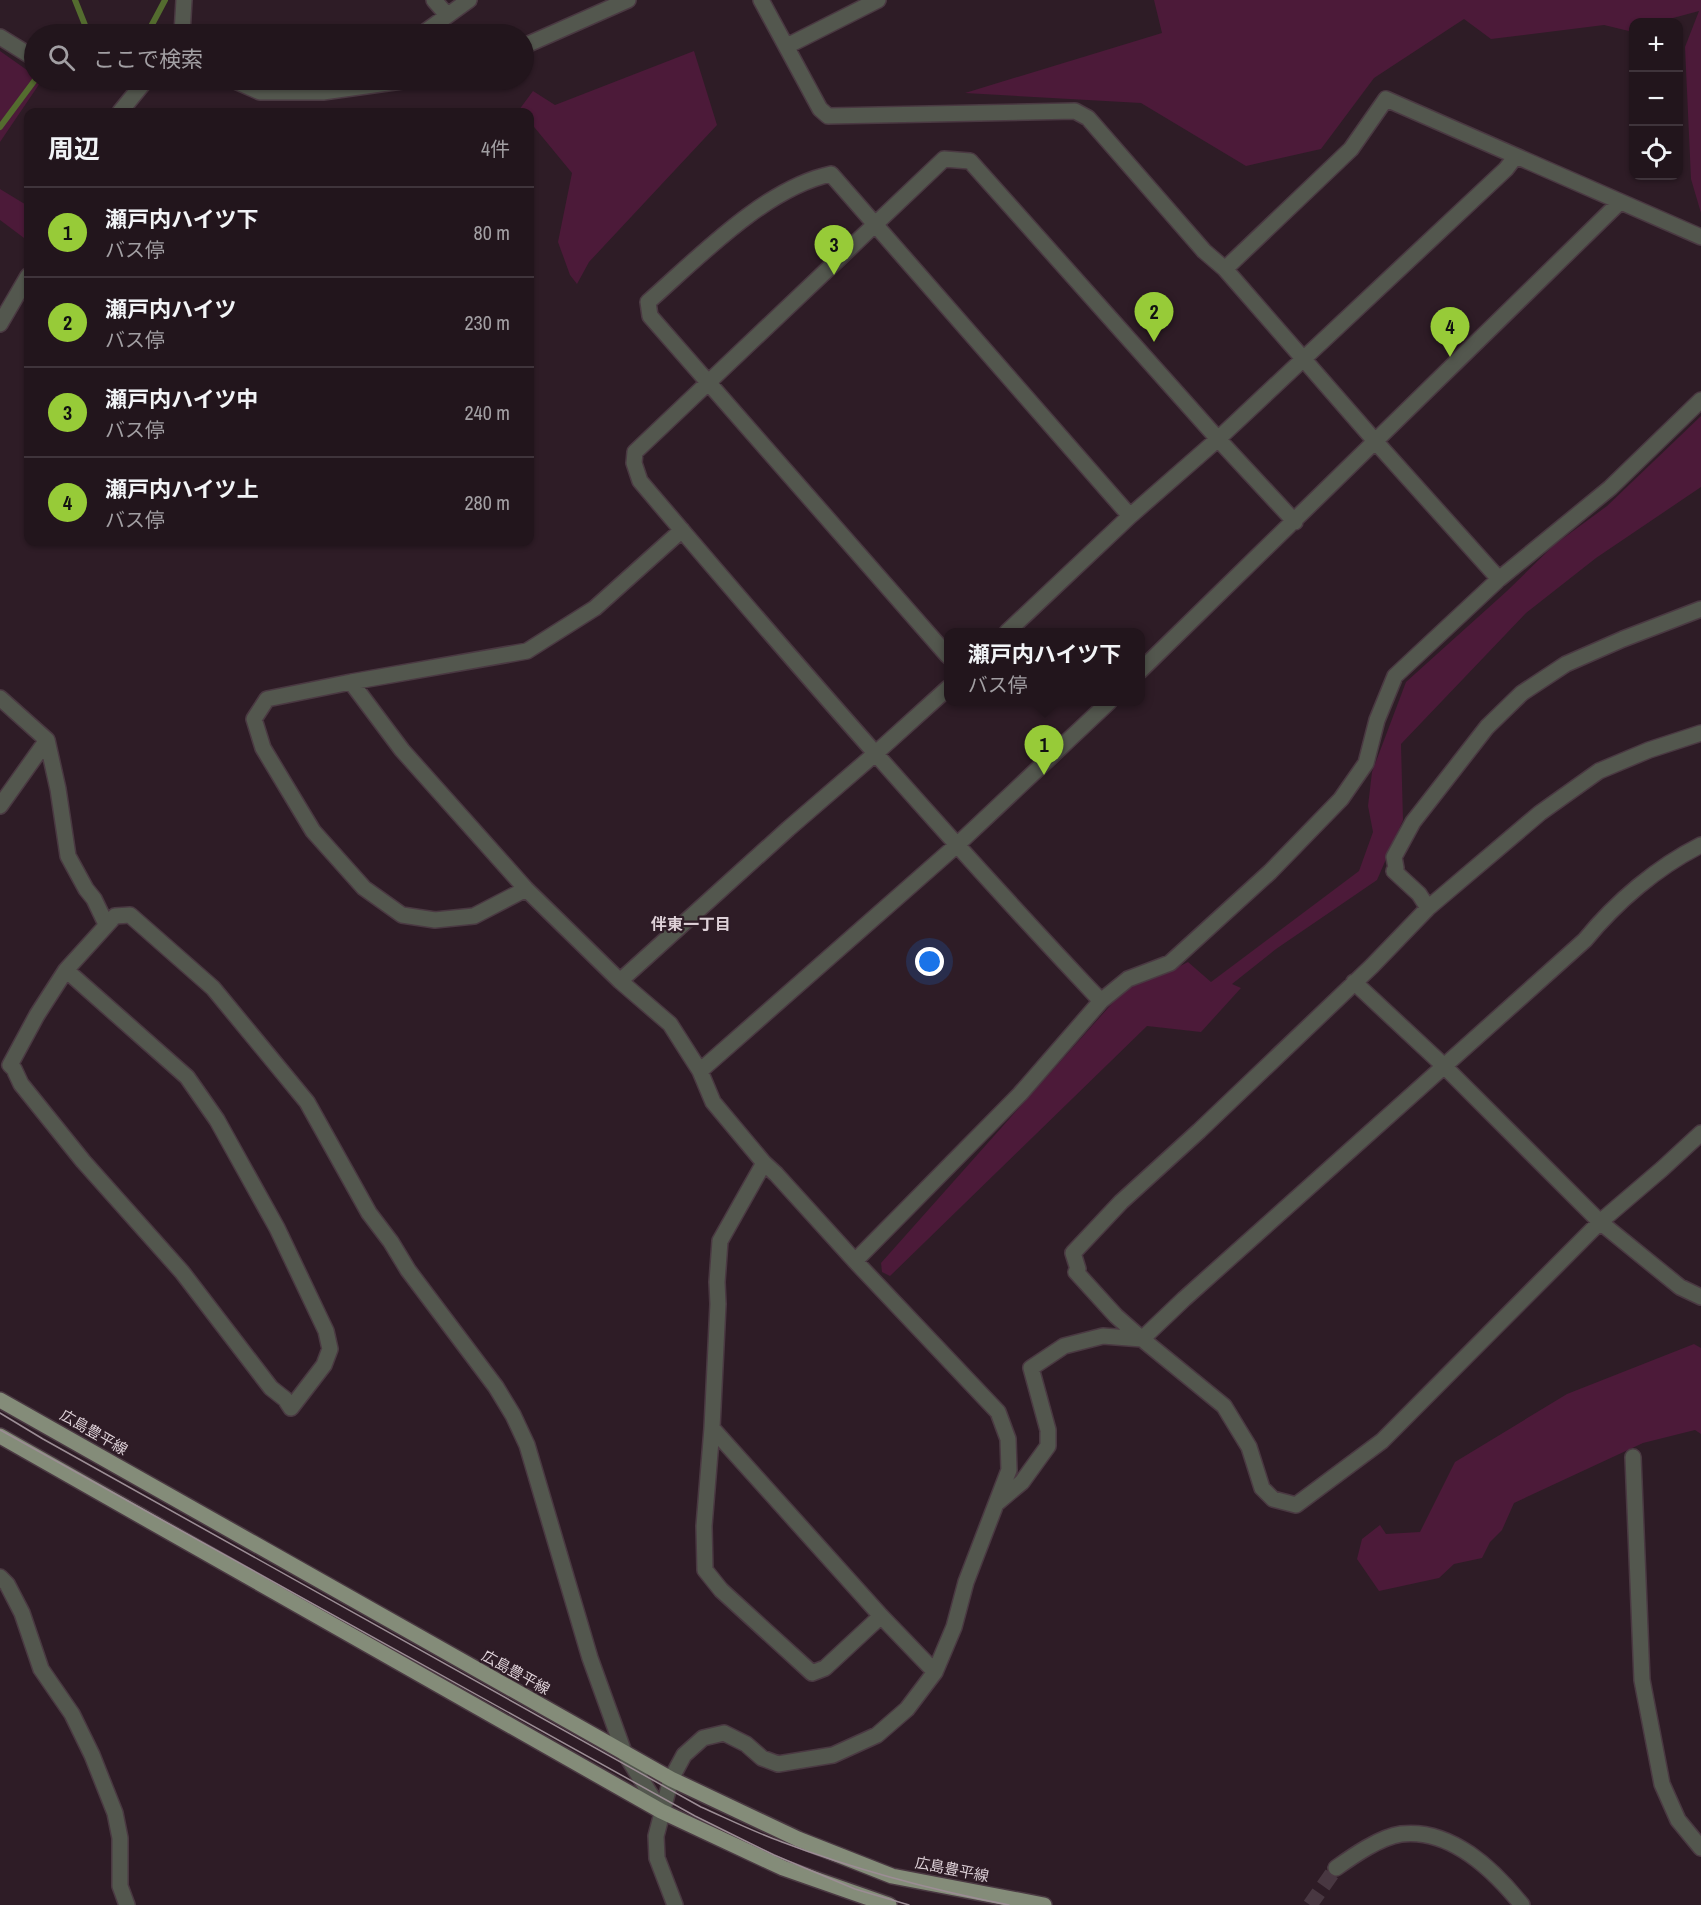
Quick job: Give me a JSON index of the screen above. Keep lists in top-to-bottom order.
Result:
{
  "streets": {
    "main road": ["広島豊平線"]
  },
  "districts": ["伴東一丁目"],
  "page": {
    "map_buttons": ["+", "−"],
    "search": "ここで検索",
    "heading": ["周辺", "4件"],
    "list": [
      {
        "mark": "1",
        "name": "瀬戸内ハイツ下",
        "note": "バス停",
        "value": "80 m"
      },
      {
        "mark": "2",
        "name": "瀬戸内ハイツ",
        "note": "バス停",
        "value": "230 m"
      },
      {
        "mark": "3",
        "name": "瀬戸内ハイツ中",
        "note": "バス停",
        "value": "240 m"
      },
      {
        "mark": "4",
        "name": "瀬戸内ハイツ上",
        "note": "バス停",
        "value": "280 m"
      }
    ],
    "pins": [
      "3",
      "2",
      "4",
      "1"
    ],
    "popup": ["瀬戸内ハイツ下", "バス停"]
  }
}
